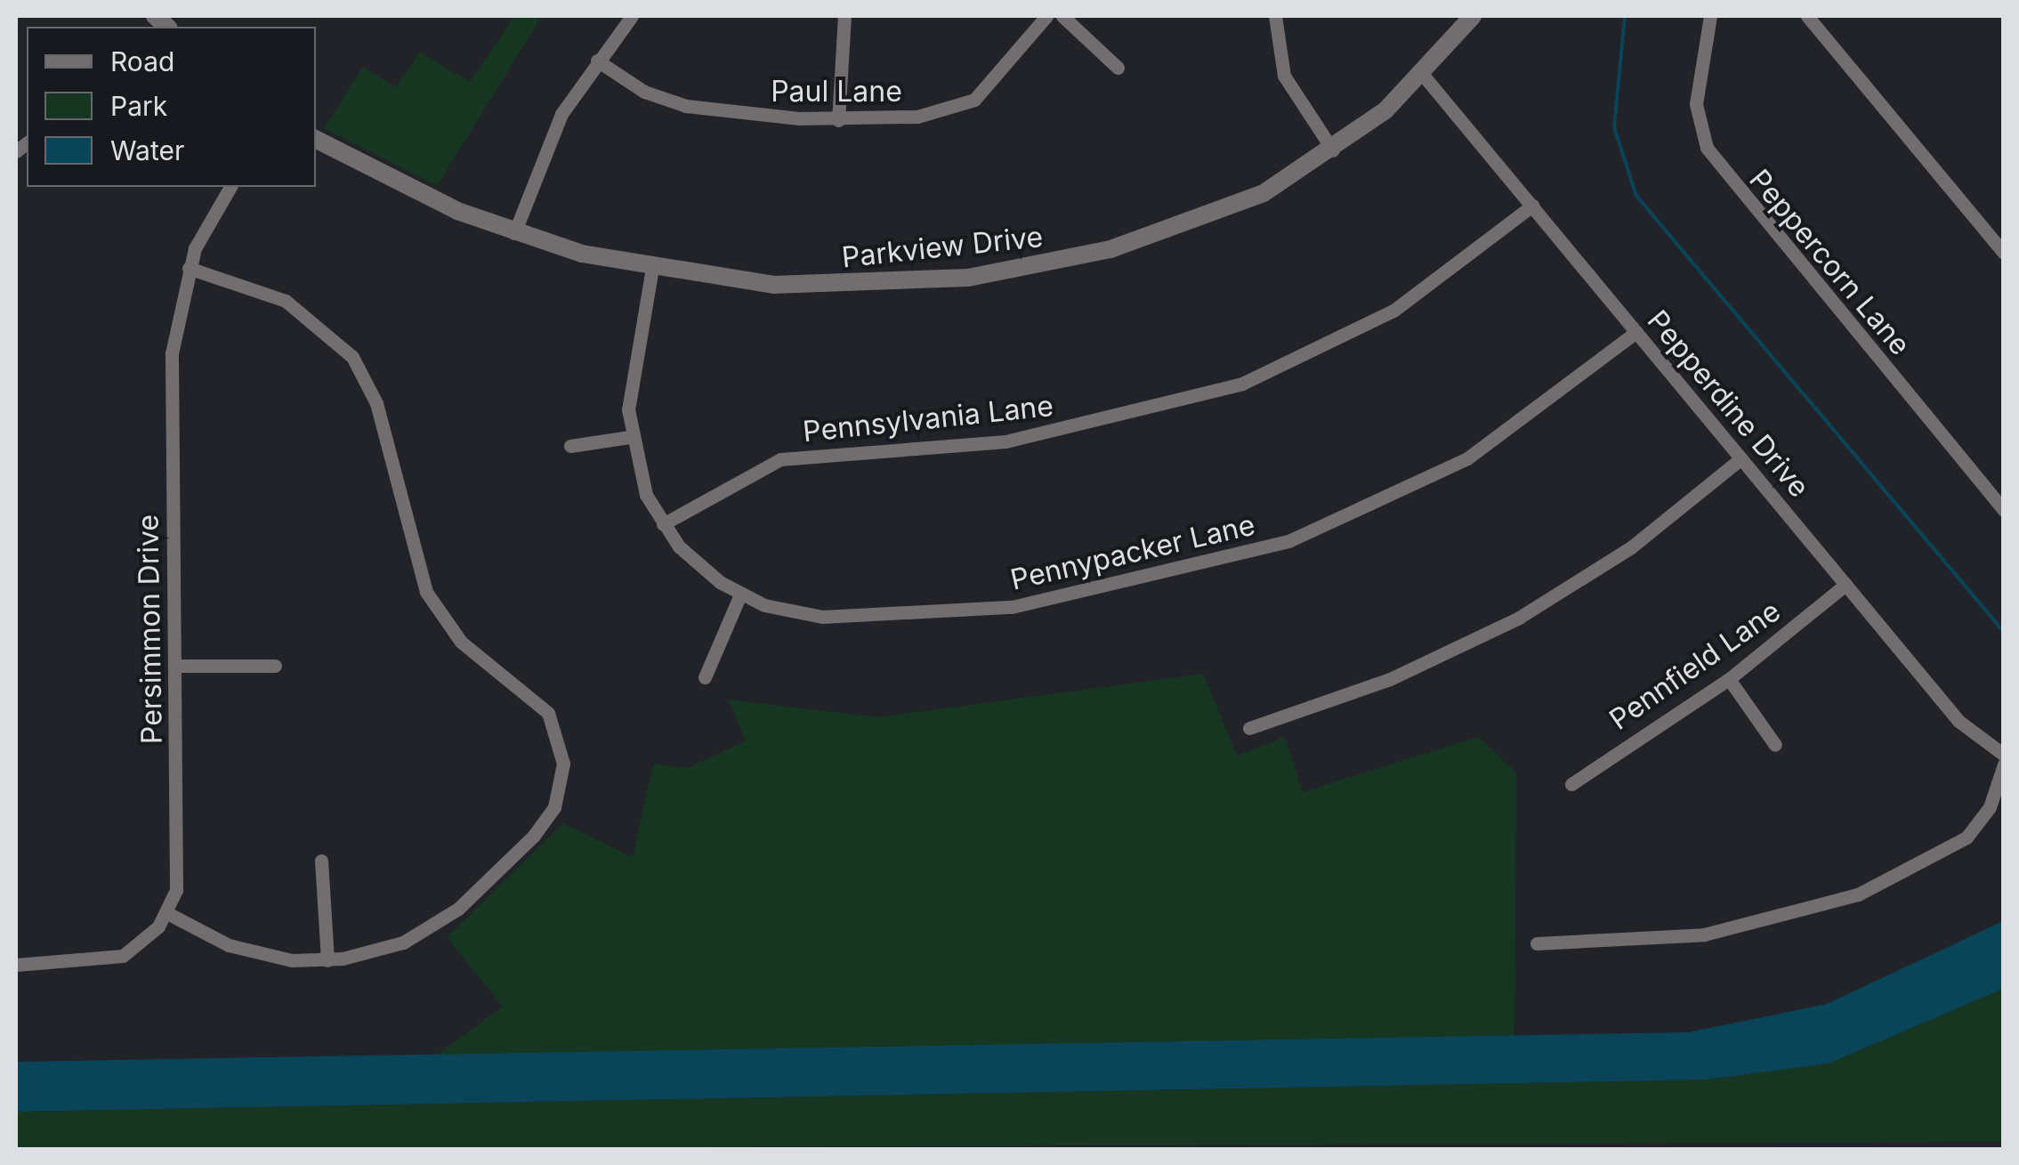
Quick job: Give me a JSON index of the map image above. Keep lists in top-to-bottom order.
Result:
{
  "streets": {
    "street": [
      "Paul Lane",
      "Parkview Drive",
      "Peppercorn Lane",
      "Pepperdine Drive",
      "Pennsylvania Lane",
      "Pennypacker Lane",
      "Persimmon Drive",
      "Pennfield Lane"
    ]
  },
  "crossings": [
    ["Parkview Drive", "Pepperdine Drive"],
    ["Parkview Drive", "Pennypacker Lane"],
    ["Pepperdine Drive", "Pennsylvania Lane"],
    ["Pepperdine Drive", "Pennypacker Lane"],
    ["Pepperdine Drive", "Pennfield Lane"],
    ["Pennsylvania Lane", "Pennypacker Lane"]
  ],
  "legend": ["Road", "Park", "Water"]
}
